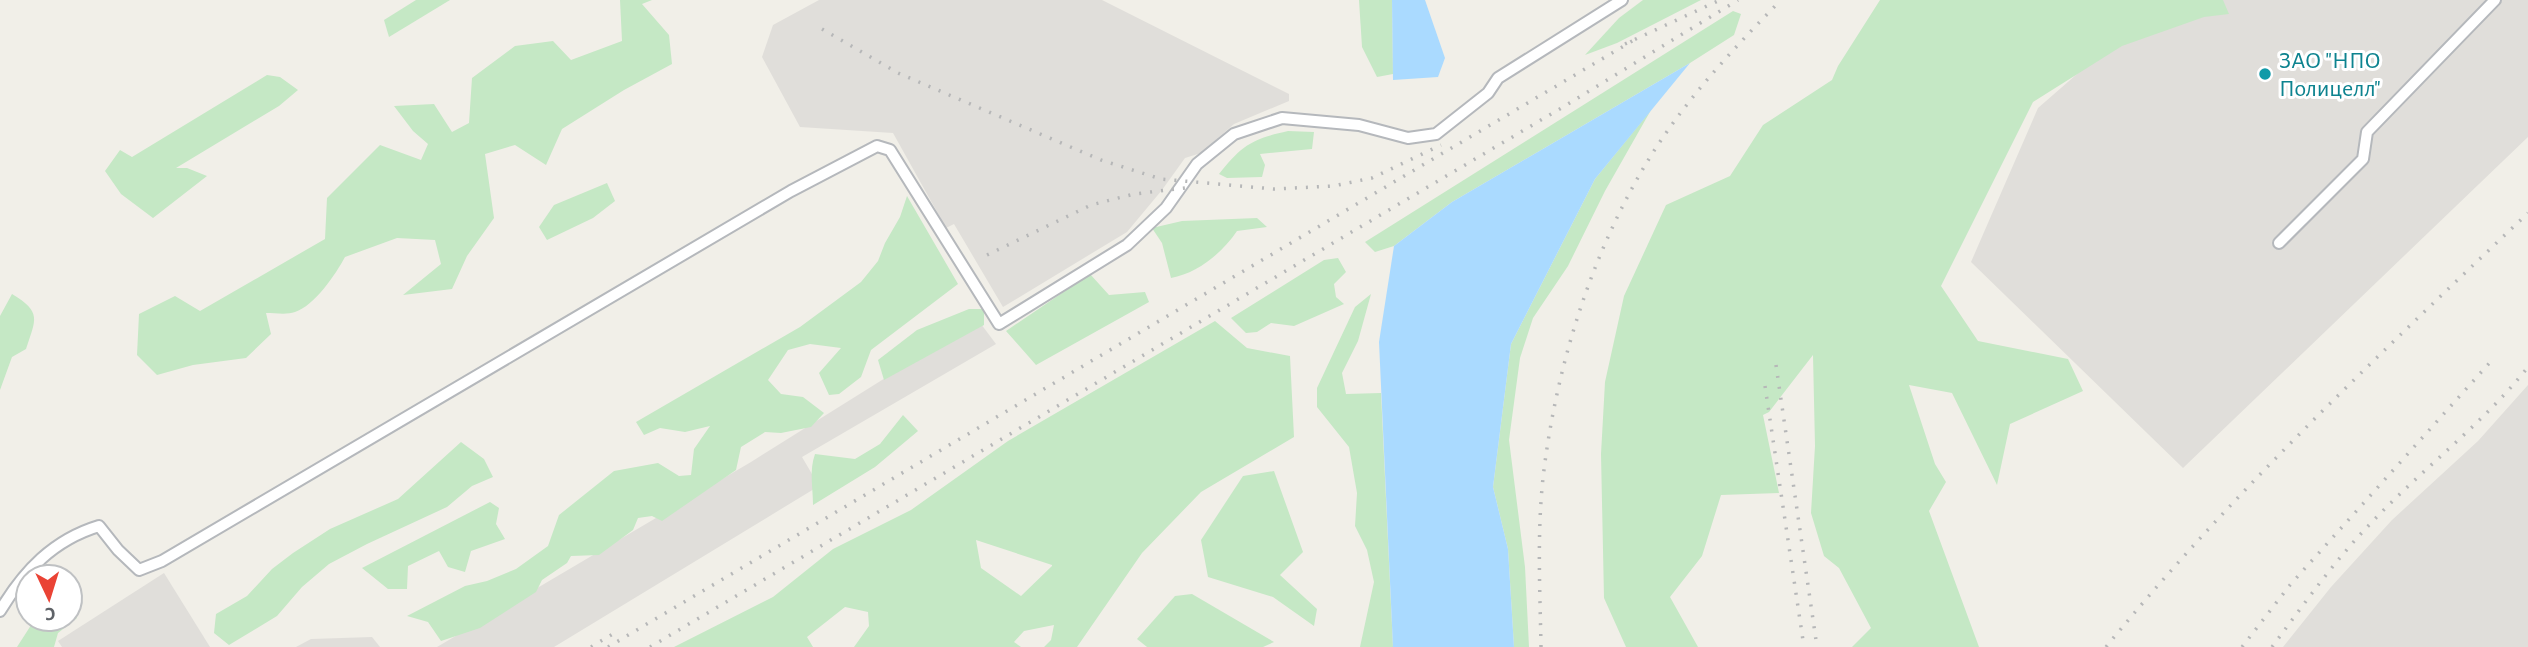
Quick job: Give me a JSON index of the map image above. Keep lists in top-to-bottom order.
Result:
{
  "places": ["ЗАО \"НПО Полицелл\""],
  "north": "bottom"
}
